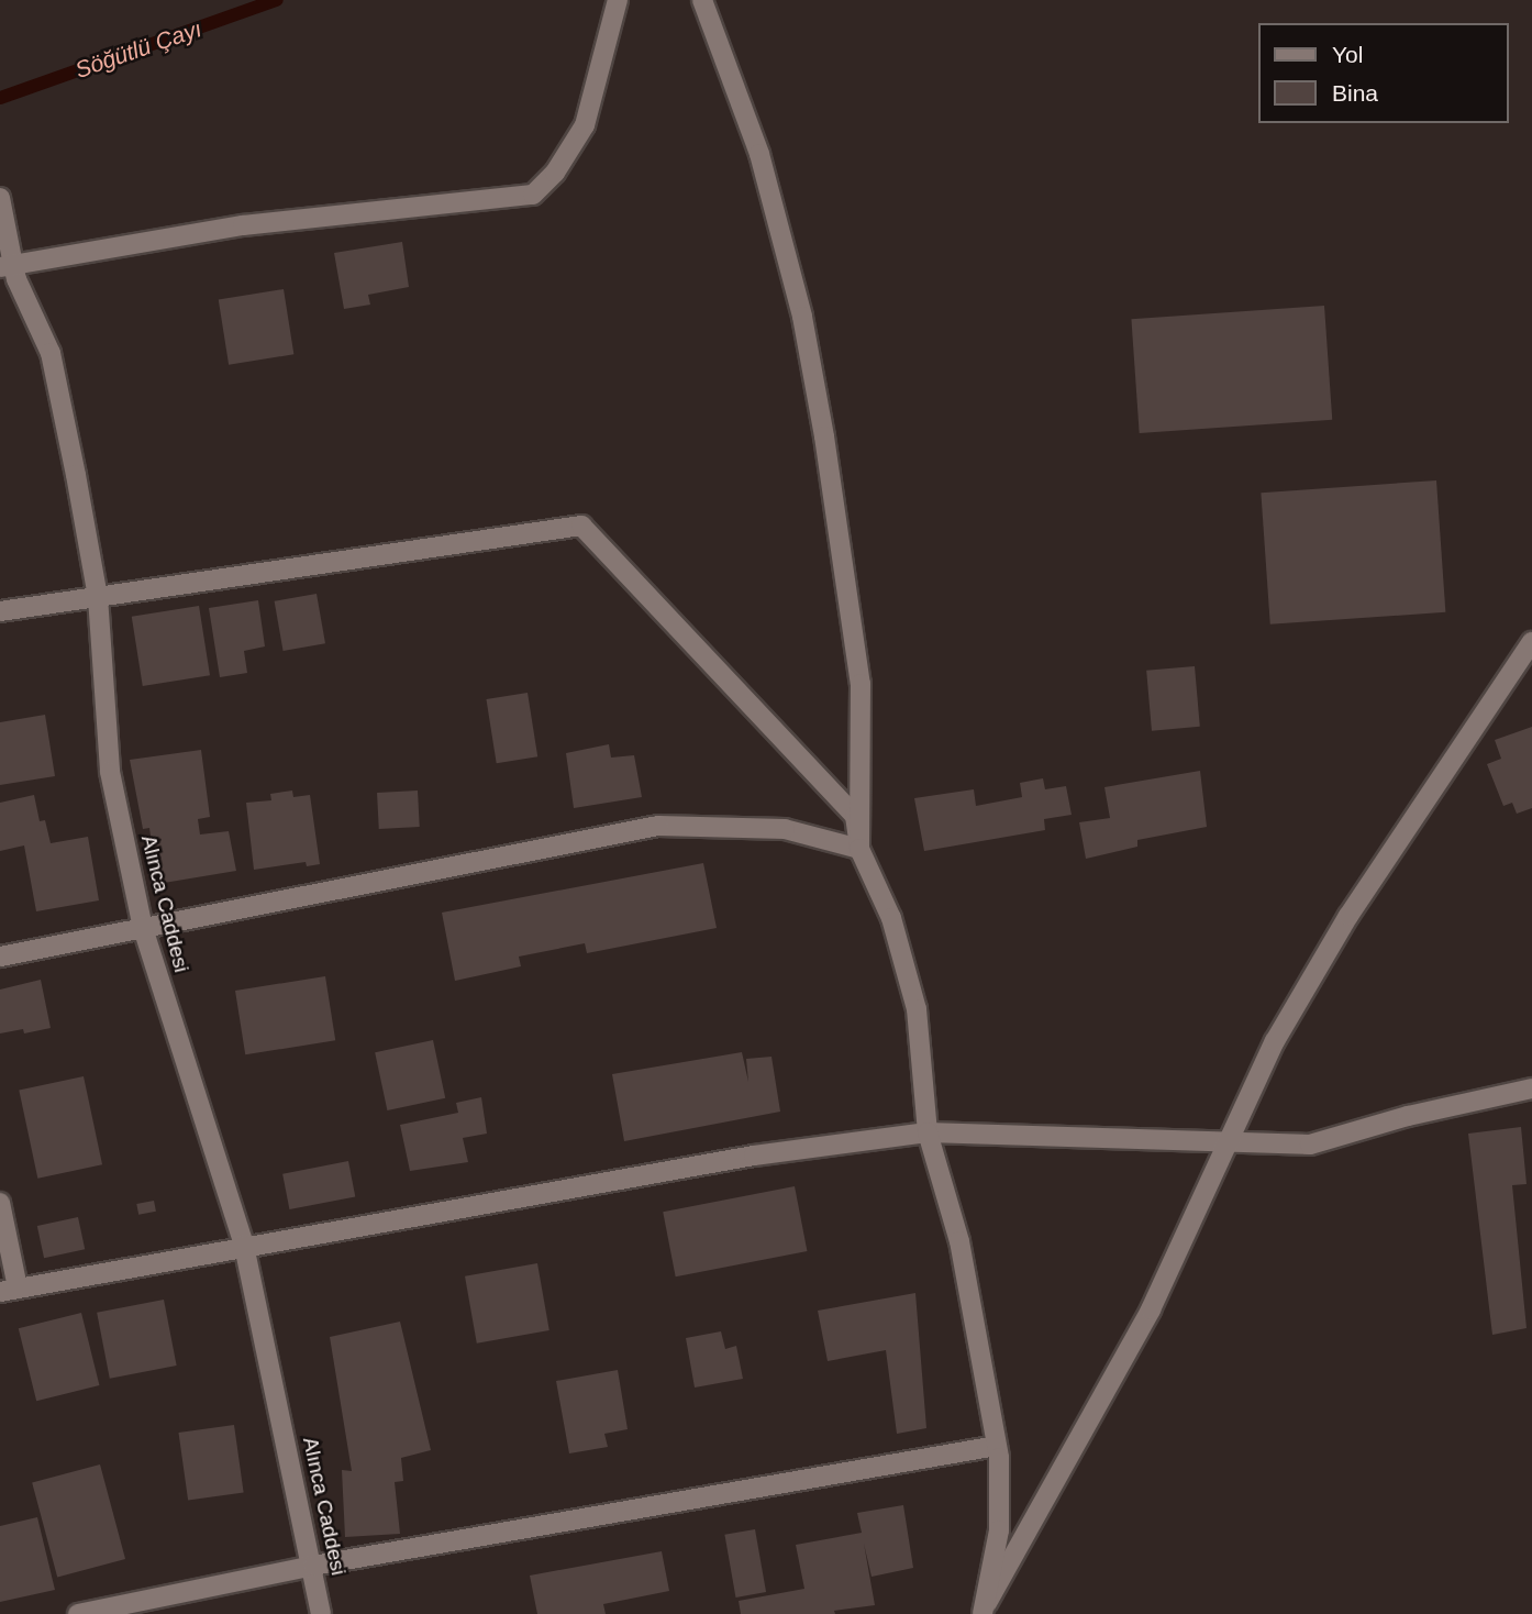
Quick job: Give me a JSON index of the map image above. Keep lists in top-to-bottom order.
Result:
{
  "streets": {
    "street": ["Alınca Caddesi"]
  },
  "water": ["Söğütlü Çayı"],
  "legend": ["Yol", "Bina"]
}
